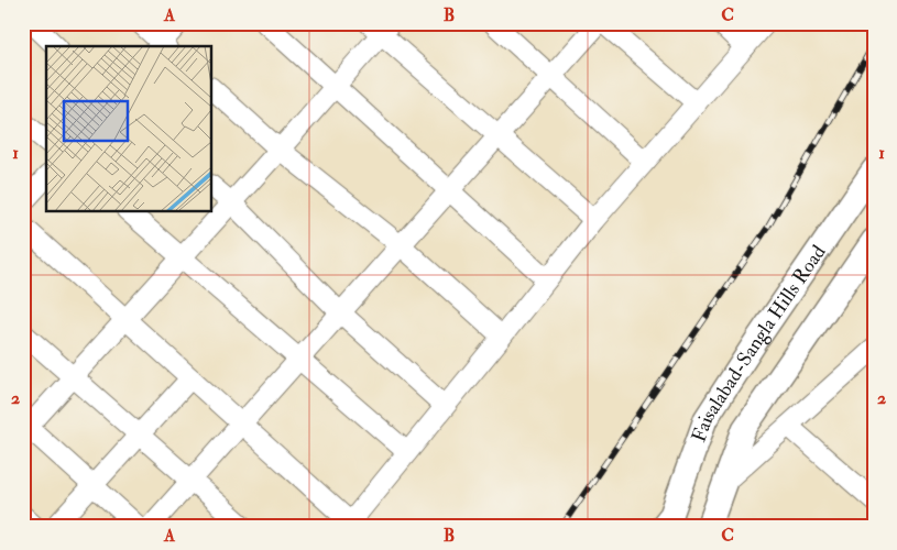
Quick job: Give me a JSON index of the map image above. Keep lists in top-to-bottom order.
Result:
{
  "streets": {
    "main road": ["Faisalabad-Sangla Hills Road"]
  },
  "grid": {
    "columns": ["A", "B", "C"],
    "rows": ["1", "2"]
  }
}
